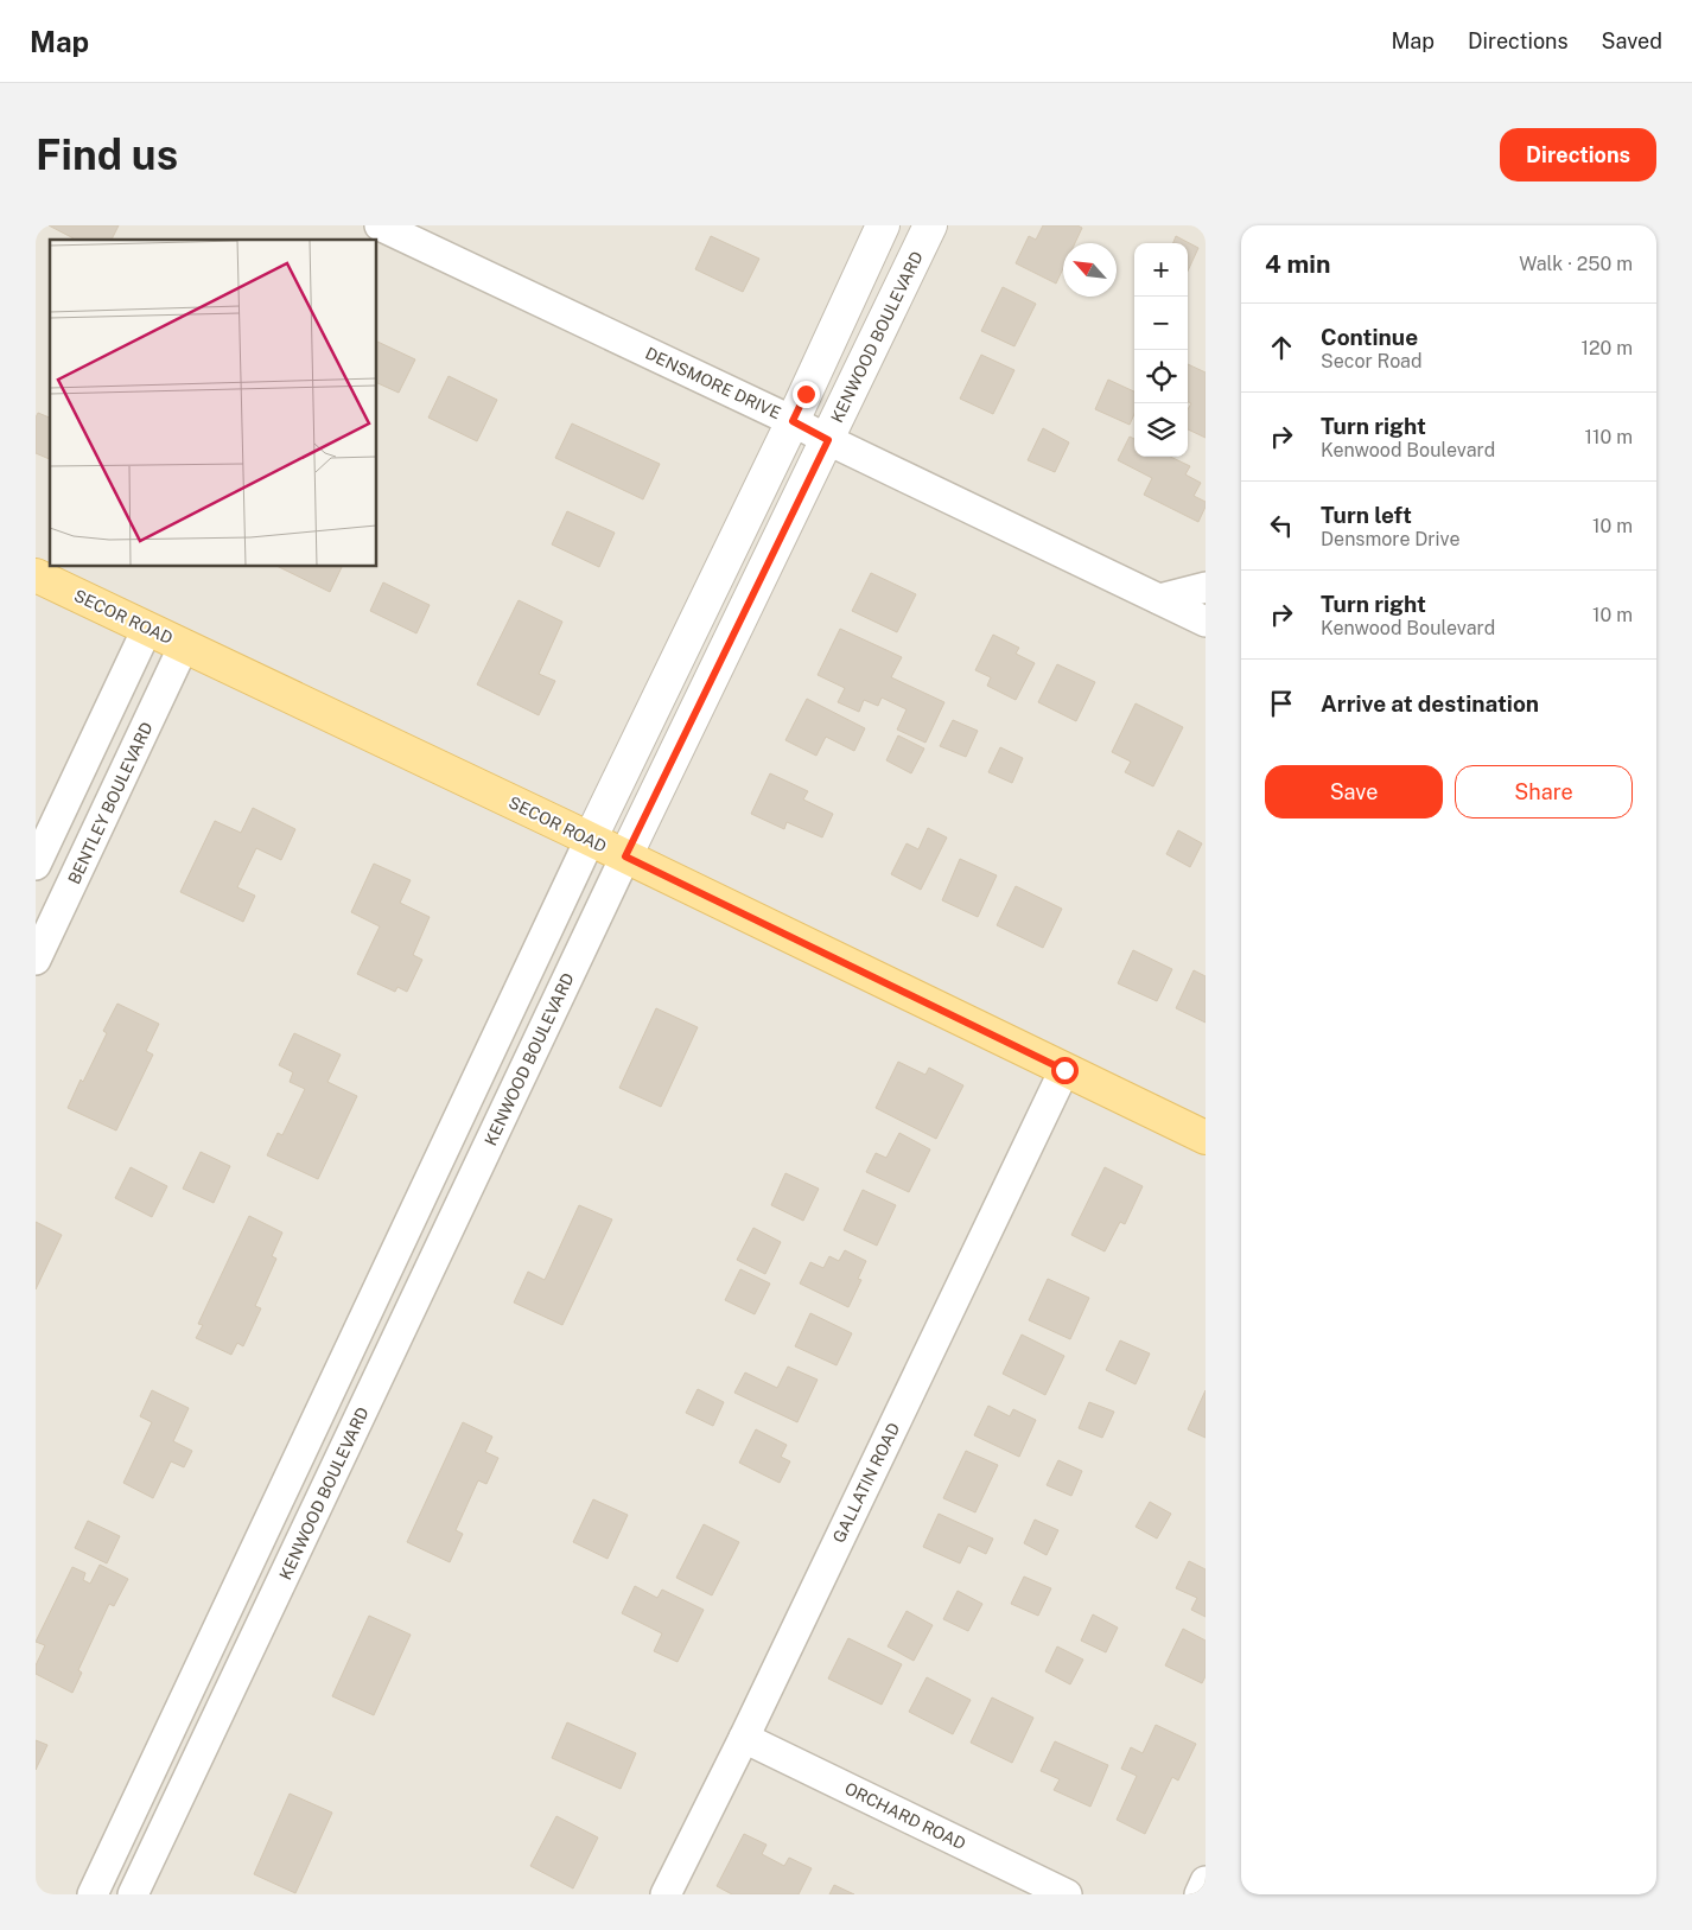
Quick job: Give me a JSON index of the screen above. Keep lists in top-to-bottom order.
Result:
{
  "streets": {
    "main road": ["SECOR ROAD"],
    "street": [
      "KENWOOD BOULEVARD",
      "DENSMORE DRIVE",
      "BENTLEY BOULEVARD",
      "GALLATIN ROAD",
      "ORCHARD ROAD"
    ]
  },
  "crossings": [
    ["KENWOOD BOULEVARD", "DENSMORE DRIVE"],
    ["KENWOOD BOULEVARD", "SECOR ROAD"],
    ["SECOR ROAD", "BENTLEY BOULEVARD"],
    ["SECOR ROAD", "GALLATIN ROAD"],
    ["GALLATIN ROAD", "ORCHARD ROAD"]
  ],
  "north": "top left",
  "page": {
    "header": "Map",
    "nav": ["Map", "Directions", "Saved"],
    "buttons": [
      "Directions",
      ["Save", "Share"]
    ],
    "title": "Find us",
    "heading": ["4 min", "Walk · 250 m"],
    "map_buttons": ["+", "−"],
    "list": [
      ["Continue", "Secor Road", "120 m"],
      ["Turn right", "Kenwood Boulevard", "110 m"],
      ["Turn left", "Densmore Drive", "10 m"],
      ["Turn right", "Kenwood Boulevard", "10 m"],
      "Arrive at destination"
    ]
  }
}
